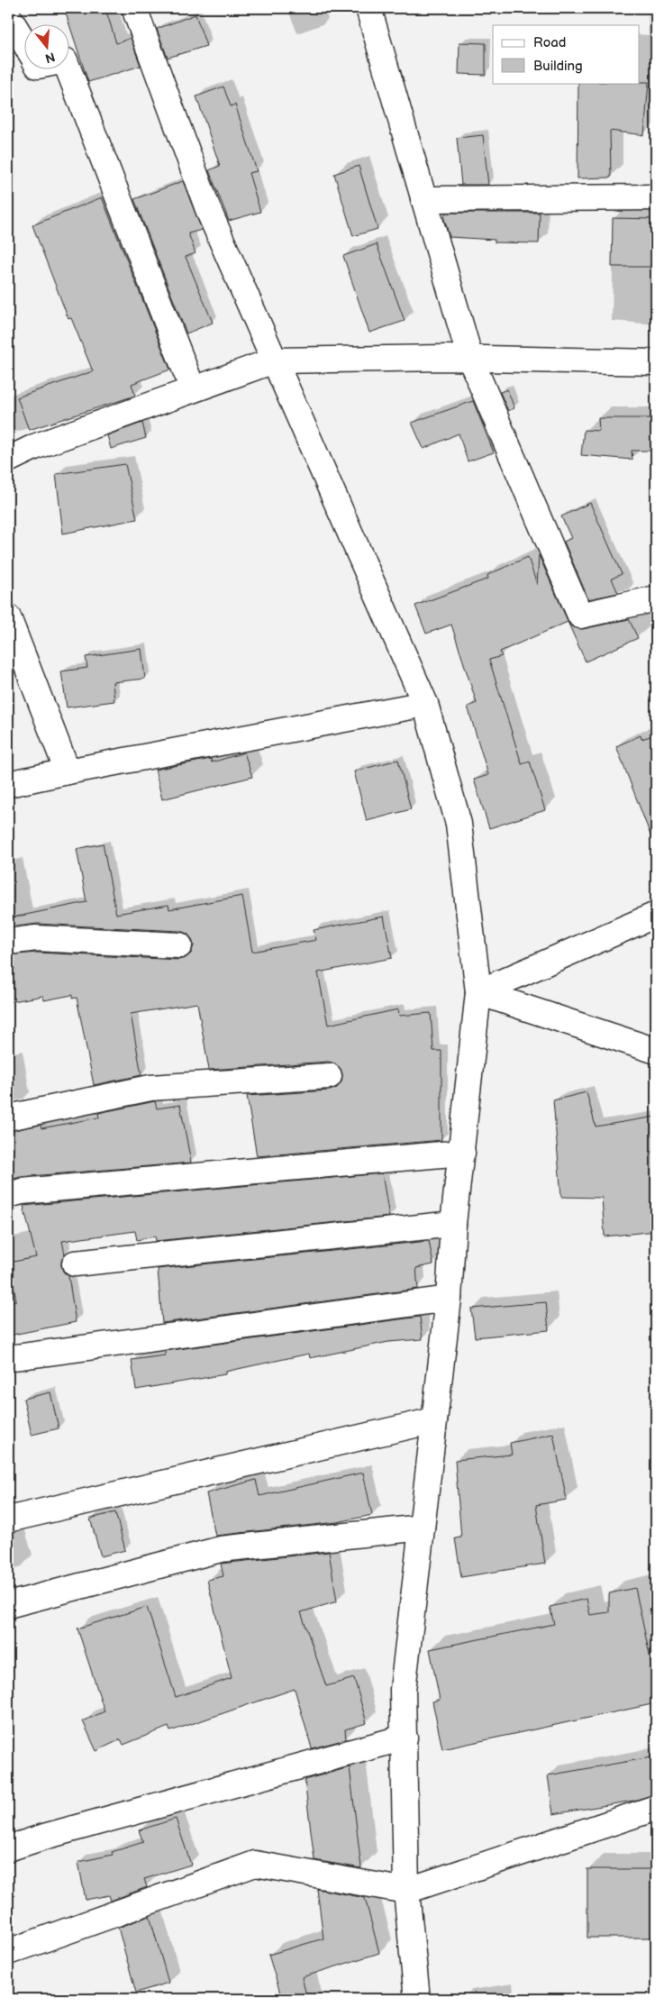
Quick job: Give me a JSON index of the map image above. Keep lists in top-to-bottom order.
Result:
{
  "legend": ["Road", "Building"],
  "north": "bottom"
}
